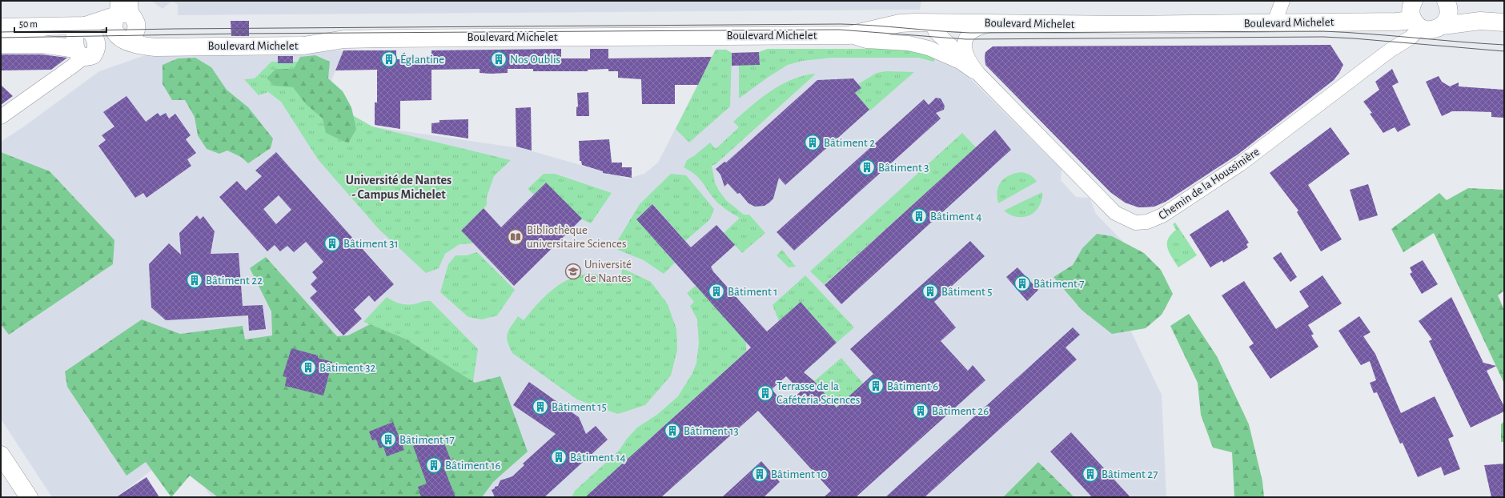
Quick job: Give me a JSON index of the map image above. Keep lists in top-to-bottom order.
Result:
{
  "streets": {
    "street": ["Boulevard Michelet", "Chemin de la Houssinière"]
  },
  "crossings": [
    ["Boulevard Michelet", "Chemin de la Houssinière"]
  ],
  "districts": ["Université de Nantes - Campus Michelet"],
  "places": {
    "building": [
      "Églantine",
      "Nos Oublis",
      "Bâtiment 2",
      "Bâtiment 3",
      "Bâtiment 4",
      "Bâtiment 31",
      "Bâtiment 22",
      "Bâtiment 7",
      "Bâtiment 1",
      "Bâtiment 5",
      "Bâtiment 32",
      "Bâtiment 6",
      "Terrasse de la Cafétéria Sciences",
      "Bâtiment 15",
      "Bâtiment 26",
      "Bâtiment 13",
      "Bâtiment 17",
      "Bâtiment 14",
      "Bâtiment 16",
      "Bâtiment 10",
      "Bâtiment 27"
    ],
    "library": ["Bibliothèque universitaire Sciences"],
    "school or university": ["Université de Nantes"]
  },
  "scale_bar": "50 m"
}
